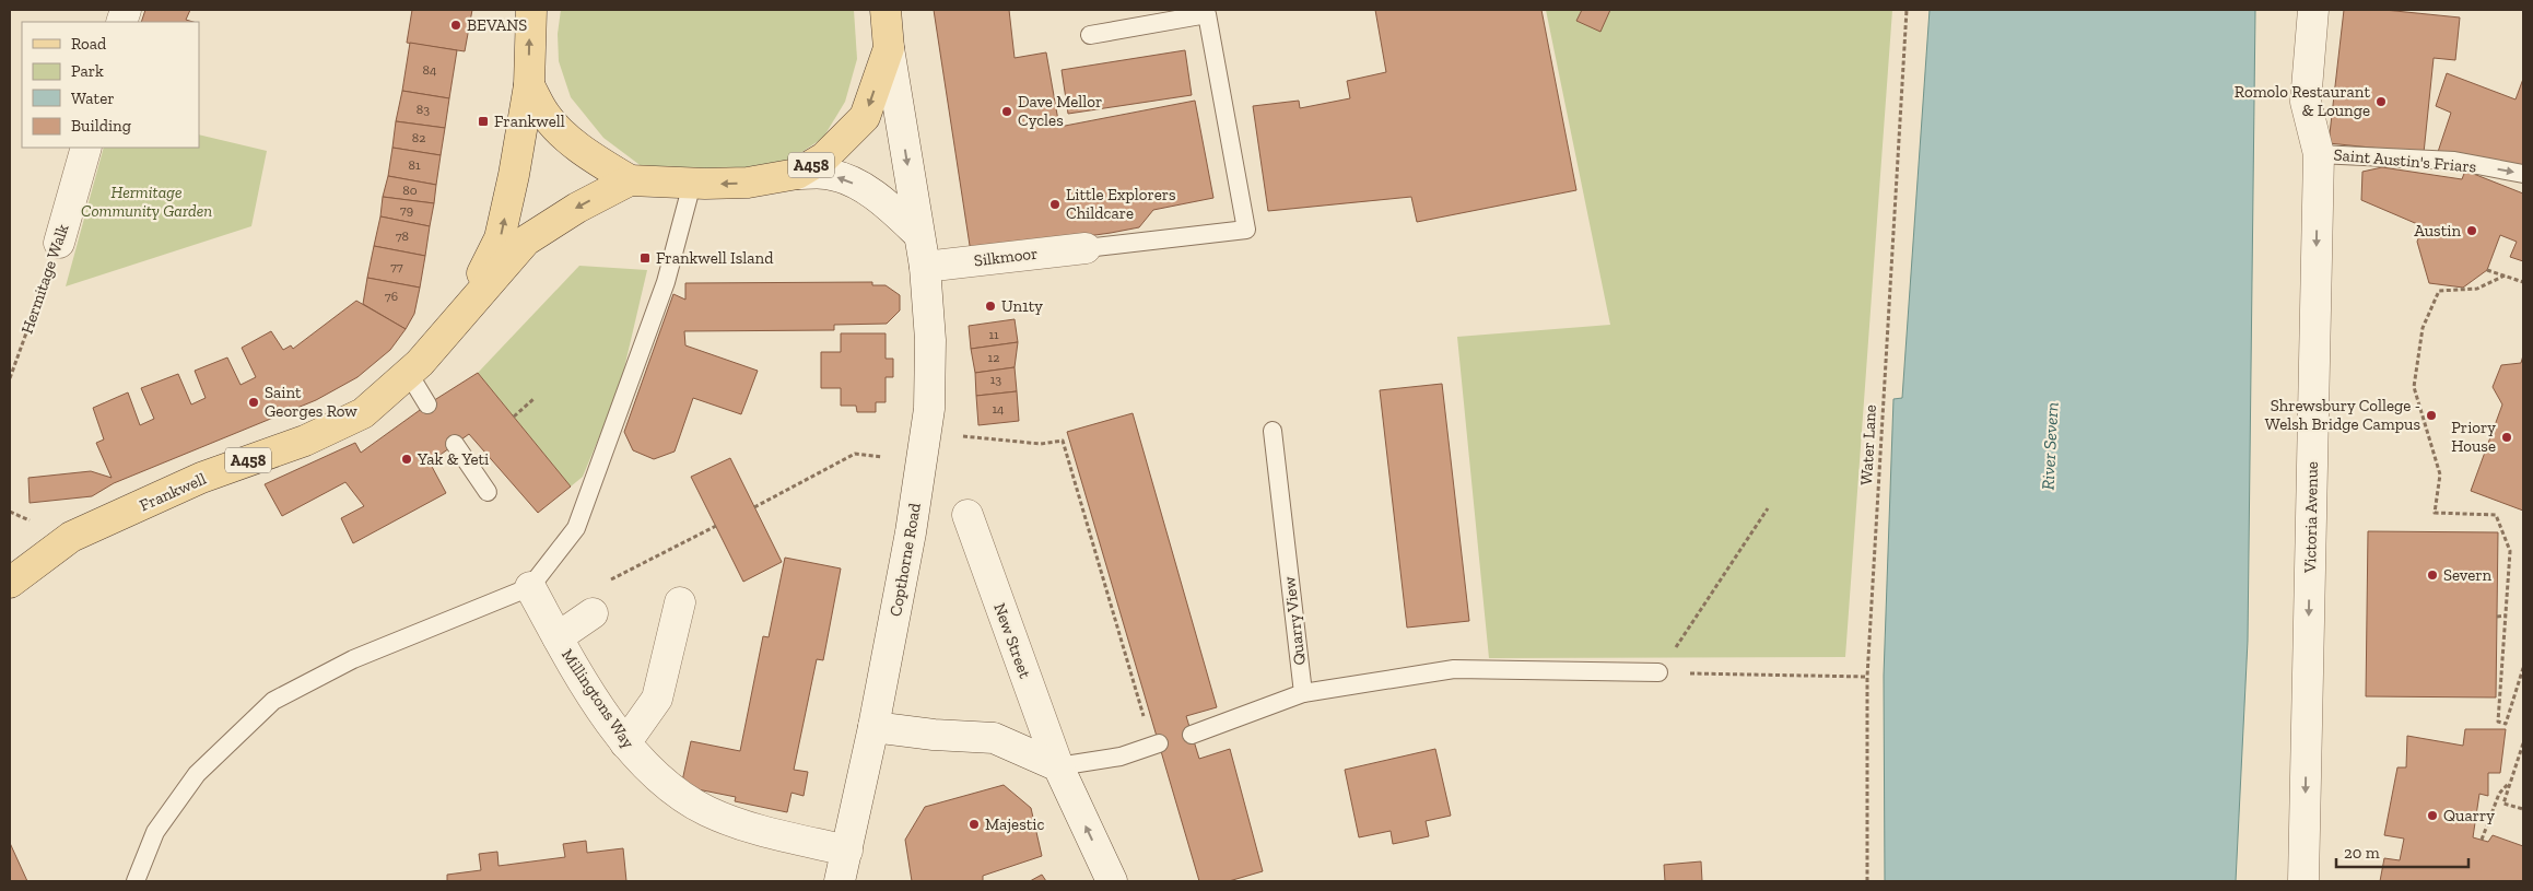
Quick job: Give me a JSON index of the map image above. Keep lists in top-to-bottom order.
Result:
{
  "streets": {
    "main road": ["A458", "Frankwell"],
    "street": [
      "Silkmoor",
      "Hermitage Walk",
      "Victoria Avenue",
      "Copthorne Road",
      "New Street",
      "Millingtons Way"
    ],
    "lane": ["Saint Austin's Friars", "Quarry View"],
    "path": ["Water Lane"]
  },
  "crossings": [
    ["Saint Austin's Friars", "Victoria Avenue"],
    ["Silkmoor", "Copthorne Road"],
    ["Frankwell", "Copthorne Road"],
    ["Copthorne Road", "Millingtons Way"]
  ],
  "one_way": ["Saint Austin's Friars", "Victoria Avenue"],
  "water": ["River Severn"],
  "parks": ["Hermitage Community Garden"],
  "places": {
    "other": [
      "BEVANS",
      "Romolo Restaurant & Lounge",
      "Dave Mellor Cycles",
      "Little Explorers Childcare",
      "Austin",
      "Un1ty",
      "Saint Georges Row",
      "Shrewsbury College - Welsh Bridge Campus",
      "Priory House",
      "Yak & Yeti",
      "Severn",
      "Quarry",
      "Majestic"
    ],
    "transit": ["Frankwell", "Frankwell Island"]
  },
  "house_numbers": [
    "84",
    "83",
    "82",
    "81",
    "80",
    "79",
    "78",
    "77",
    "76",
    "11",
    "12",
    "13",
    "14"
  ],
  "legend": [
    "Road",
    "Park",
    "Water",
    "Building"
  ],
  "scale_bar": "20 m"
}
